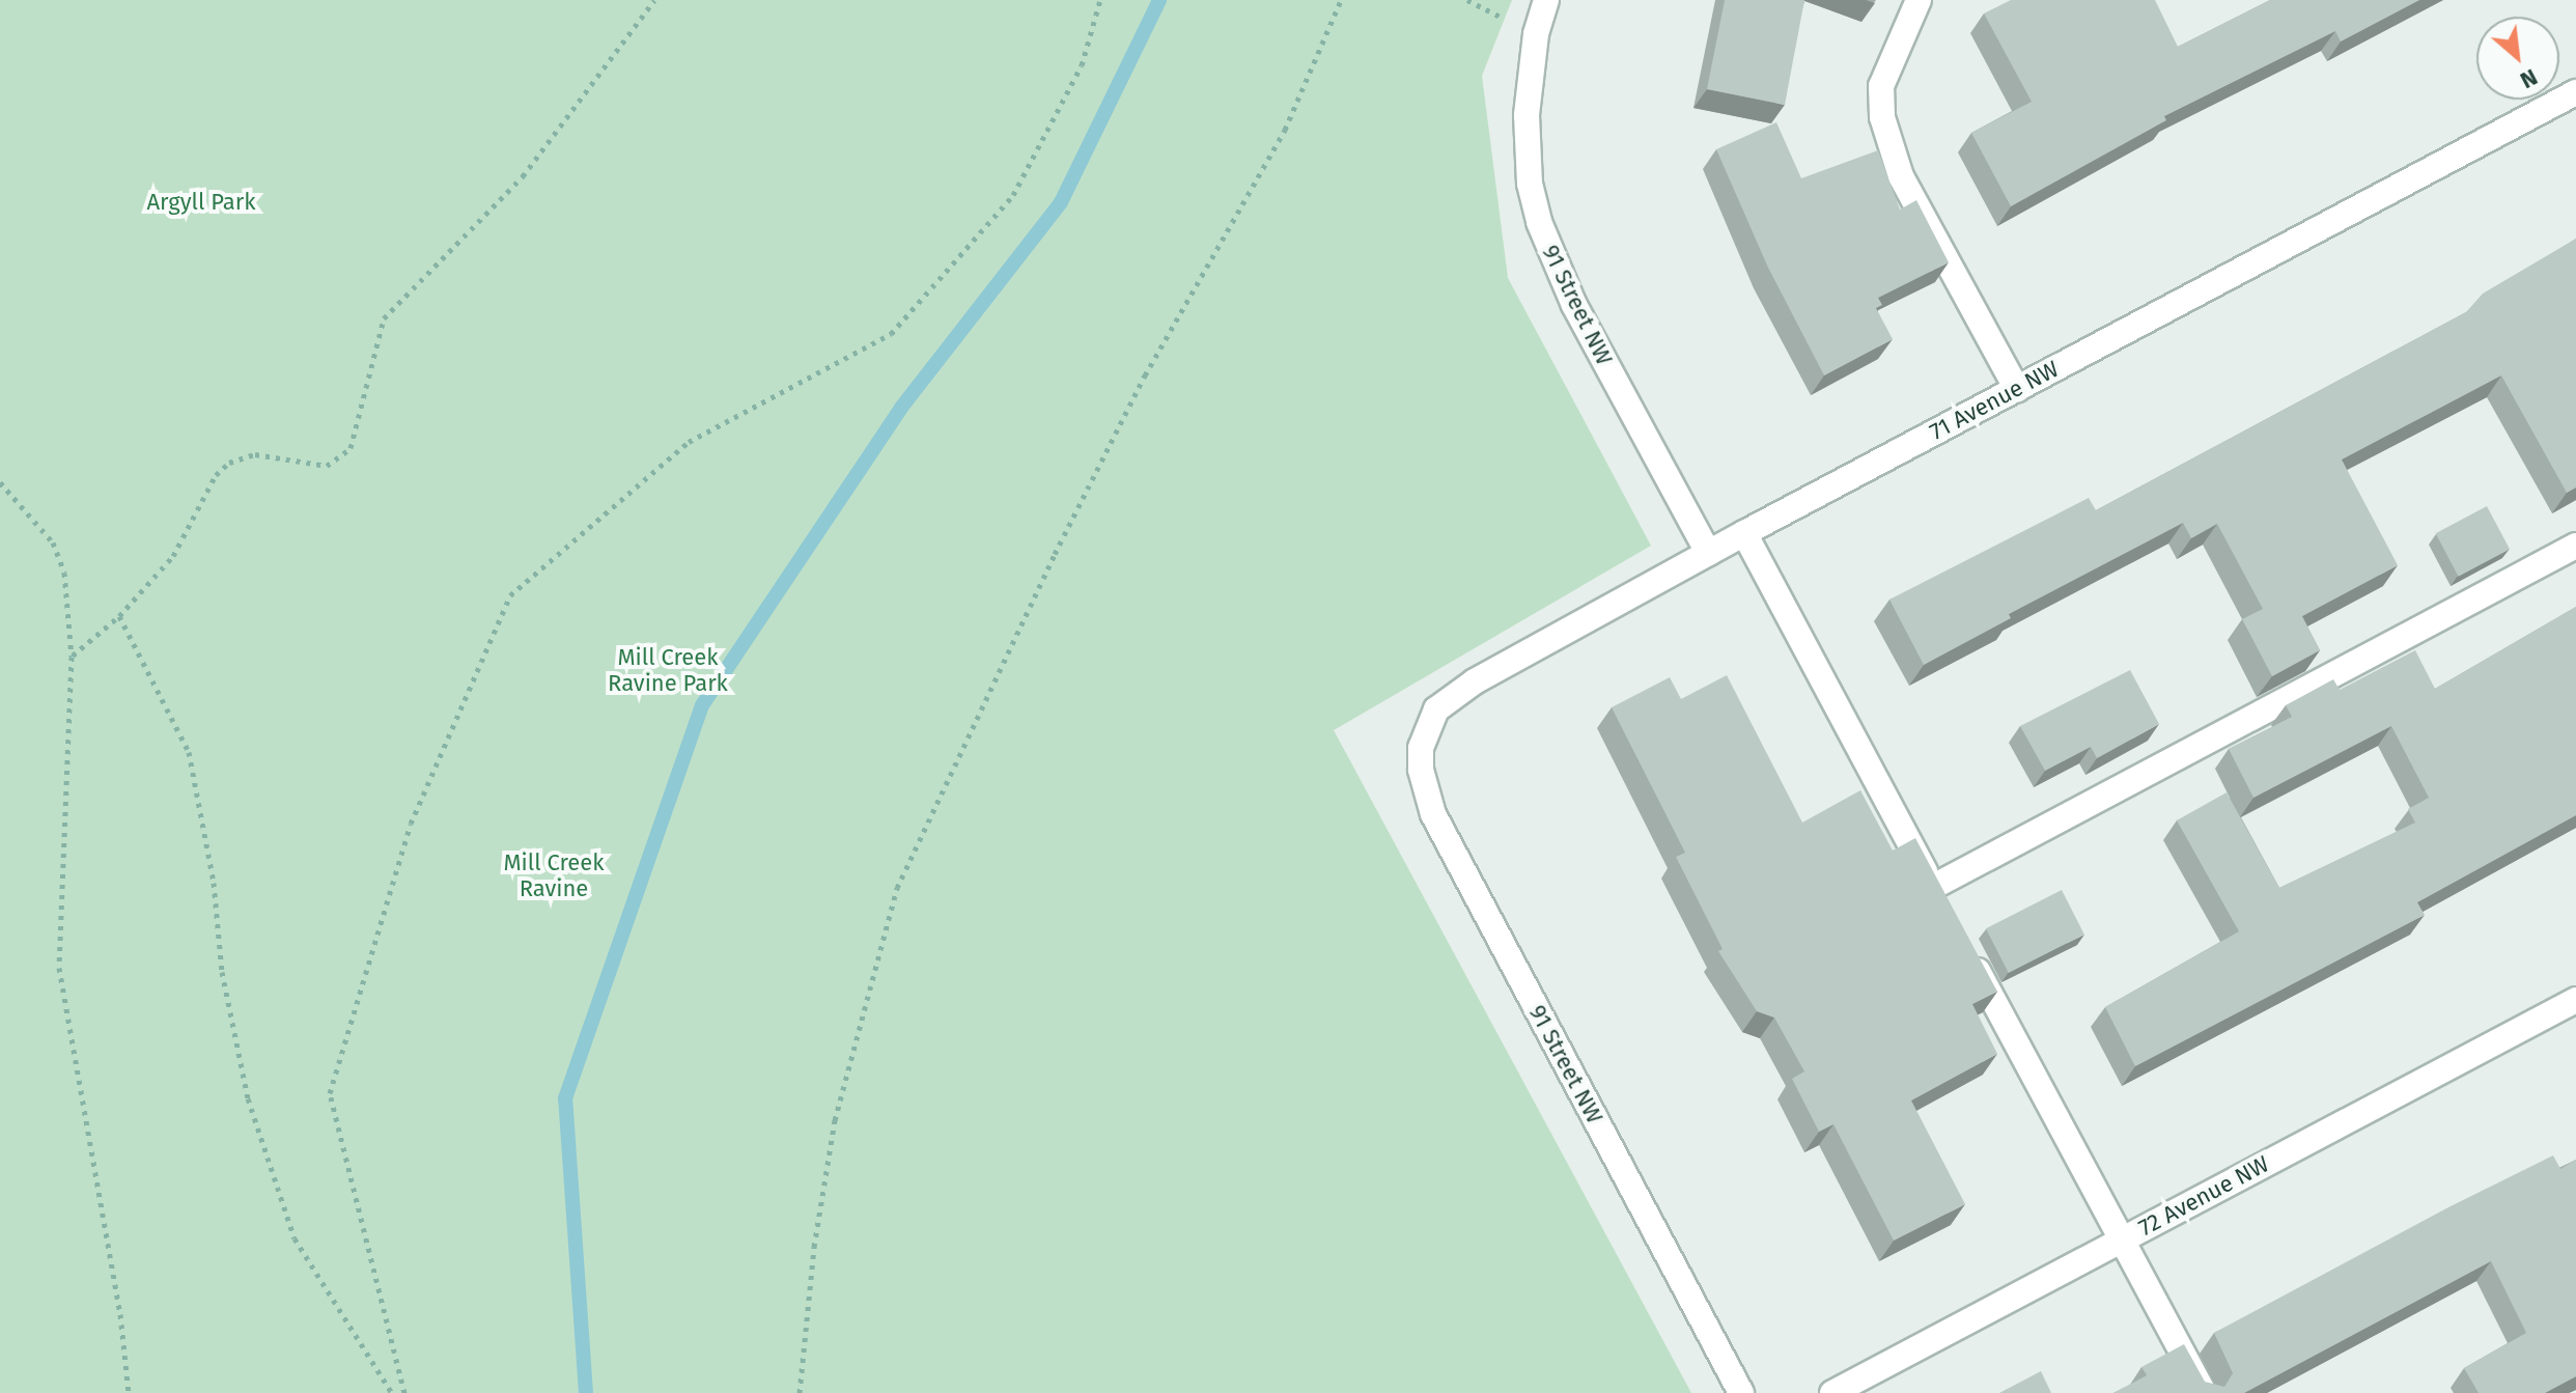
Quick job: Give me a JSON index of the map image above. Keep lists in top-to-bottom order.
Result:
{
  "streets": {
    "street": ["91 Street NW", "71 Avenue NW", "72 Avenue NW"]
  },
  "crossings": [
    ["91 Street NW", "71 Avenue NW"]
  ],
  "parks": ["Argyll Park", "Mill Creek Ravine Park", "Mill Creek Ravine"],
  "north": "bottom right"
}
